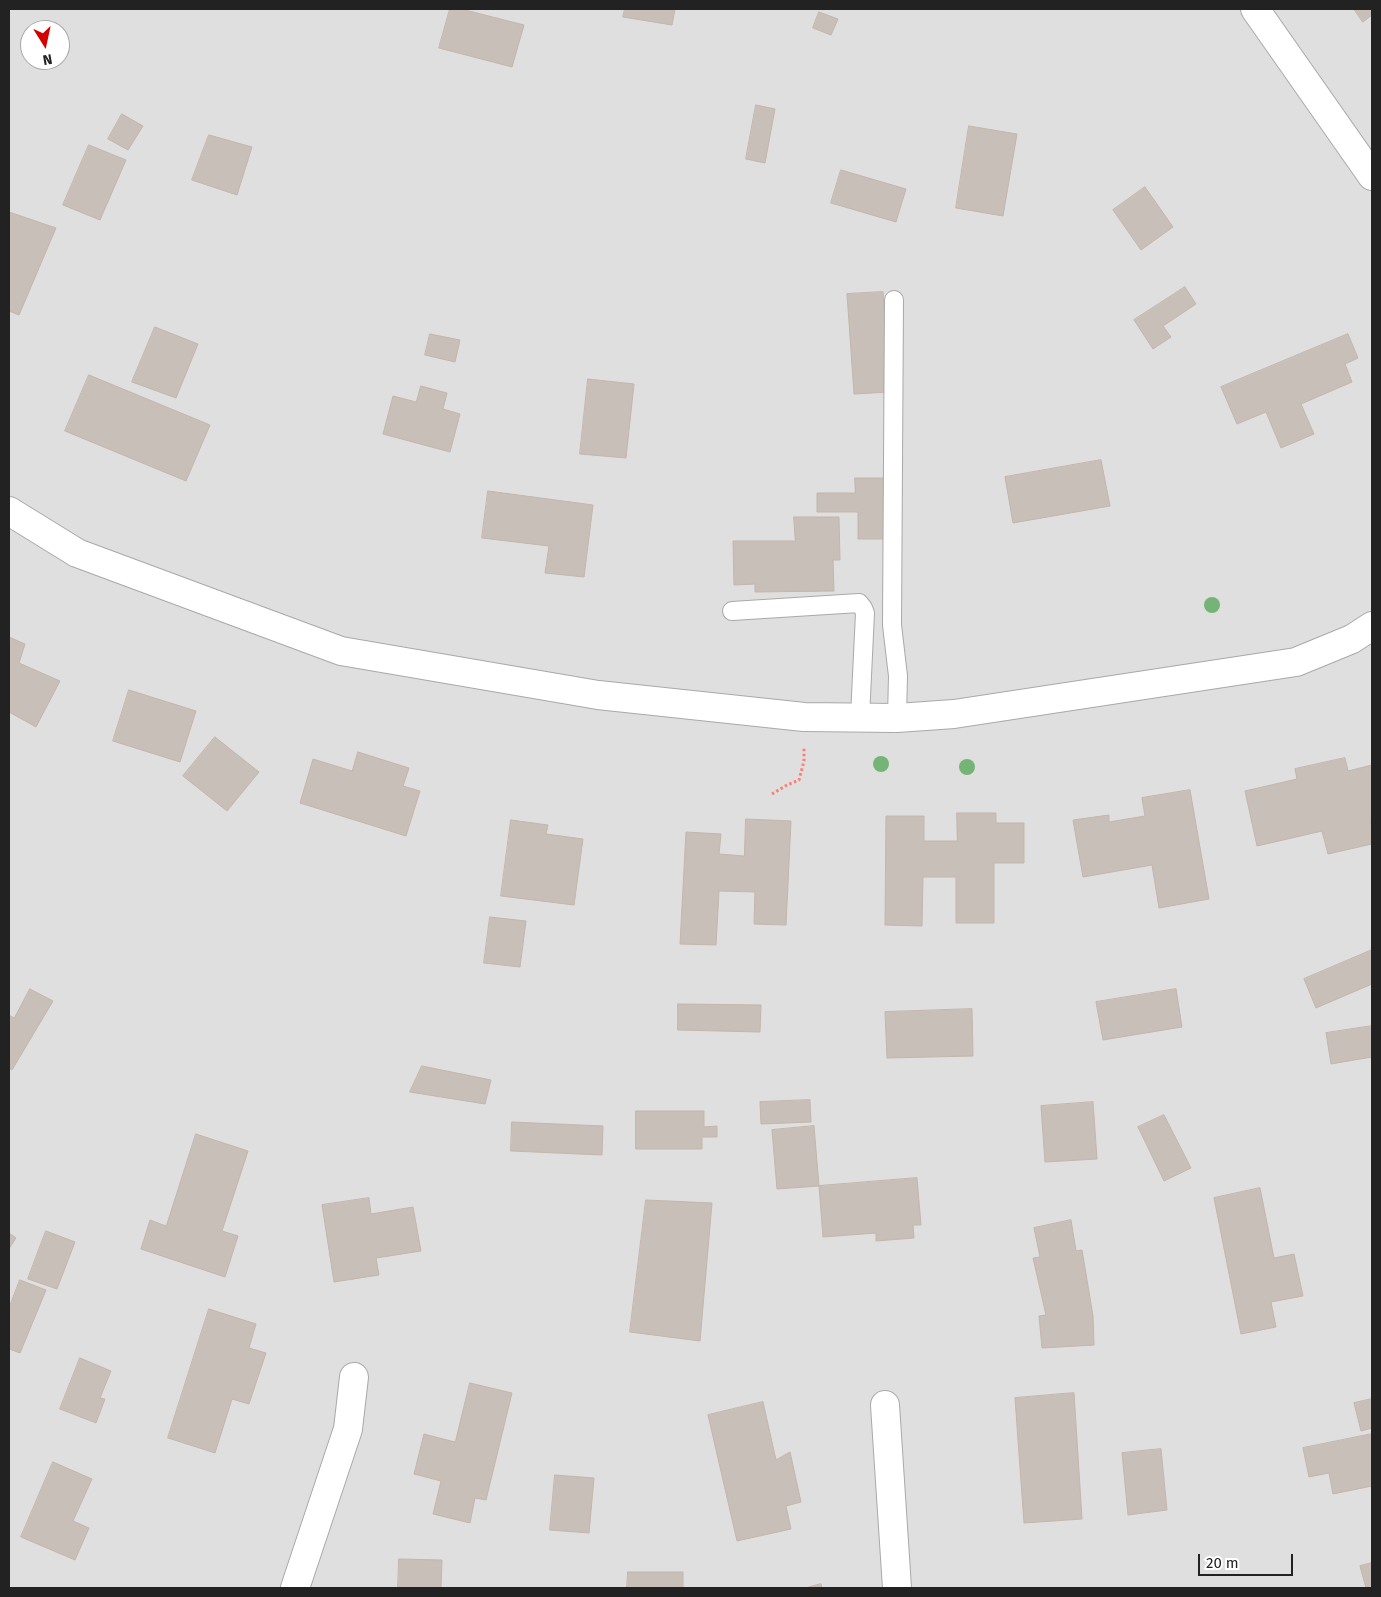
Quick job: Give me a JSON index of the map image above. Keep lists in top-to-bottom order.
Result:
{
  "scale_bar": "20 m",
  "north": "bottom"
}
